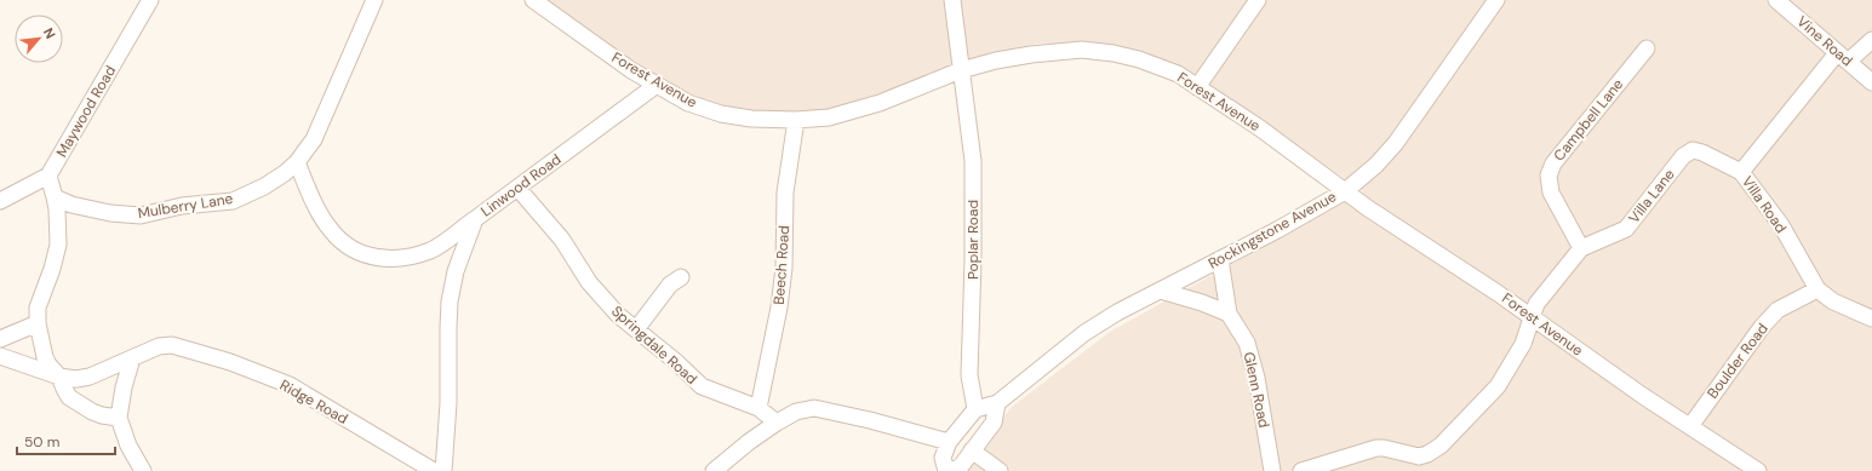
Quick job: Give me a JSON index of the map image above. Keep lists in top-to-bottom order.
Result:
{
  "streets": {
    "street": [
      "Vine Road",
      "Forest Avenue",
      "Maywood Road",
      "Campbell Lane",
      "Linwood Road",
      "Villa Lane",
      "Villa Road",
      "Mulberry Lane",
      "Rockingstone Avenue",
      "Poplar Road",
      "Beech Road",
      "Springdale Road",
      "Boulder Road",
      "Glenn Road",
      "Ridge Road"
    ]
  },
  "crossings": [
    ["Vine Road", "Villa Road"],
    ["Forest Avenue", "Linwood Road"],
    ["Forest Avenue", "Villa Lane"],
    ["Forest Avenue", "Rockingstone Avenue"],
    ["Forest Avenue", "Poplar Road"],
    ["Forest Avenue", "Beech Road"],
    ["Forest Avenue", "Boulder Road"],
    ["Campbell Lane", "Villa Lane"],
    ["Linwood Road", "Springdale Road"],
    ["Villa Lane", "Villa Road"],
    ["Villa Road", "Boulder Road"],
    ["Rockingstone Avenue", "Poplar Road"],
    ["Rockingstone Avenue", "Glenn Road"],
    ["Beech Road", "Springdale Road"]
  ],
  "scale_bar": "50 m",
  "north": "top right"
}
